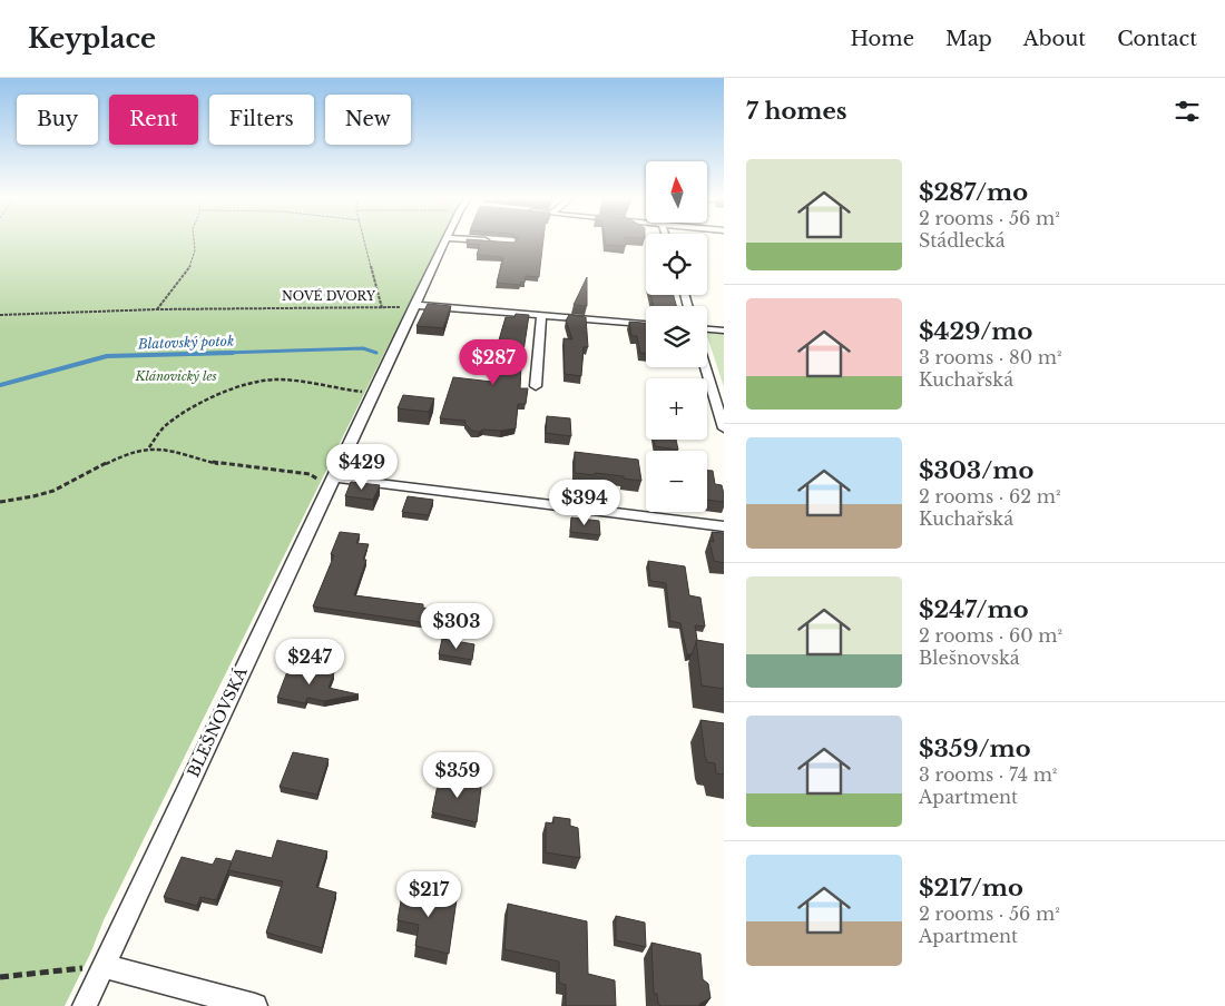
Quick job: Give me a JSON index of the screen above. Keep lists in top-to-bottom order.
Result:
{
  "streets": {
    "street": ["BLEŠNOVSKÁ"],
    "path": ["NOVÉ DVORY"]
  },
  "crossings": [
    ["NOVÉ DVORY", "BLEŠNOVSKÁ"]
  ],
  "water": ["Blatovský potok"],
  "parks": ["Klánovický les"],
  "north": "top",
  "page": {
    "header": "Keyplace",
    "nav": [
      "Home",
      "Map",
      "About",
      "Contact"
    ],
    "heading": "7 homes",
    "chip": [
      "Buy",
      "Rent",
      "Filters",
      "New"
    ],
    "list": [
      {
        "name": "$287/mo",
        "note": "2 rooms · 56 m² · Stádlecká"
      },
      {
        "name": "$429/mo",
        "note": "3 rooms · 80 m² · Kuchařská"
      },
      {
        "name": "$303/mo",
        "note": "2 rooms · 62 m² · Kuchařská"
      },
      {
        "name": "$247/mo",
        "note": "2 rooms · 60 m² · Blešnovská"
      },
      {
        "name": "$359/mo",
        "note": "3 rooms · 74 m² · Apartment"
      },
      {
        "name": "$217/mo",
        "note": "2 rooms · 56 m² · Apartment"
      }
    ],
    "map_buttons": ["+", "−"],
    "price": [
      "$287",
      "$429",
      "$394",
      "$303",
      "$247",
      "$359",
      "$217"
    ]
  }
}
